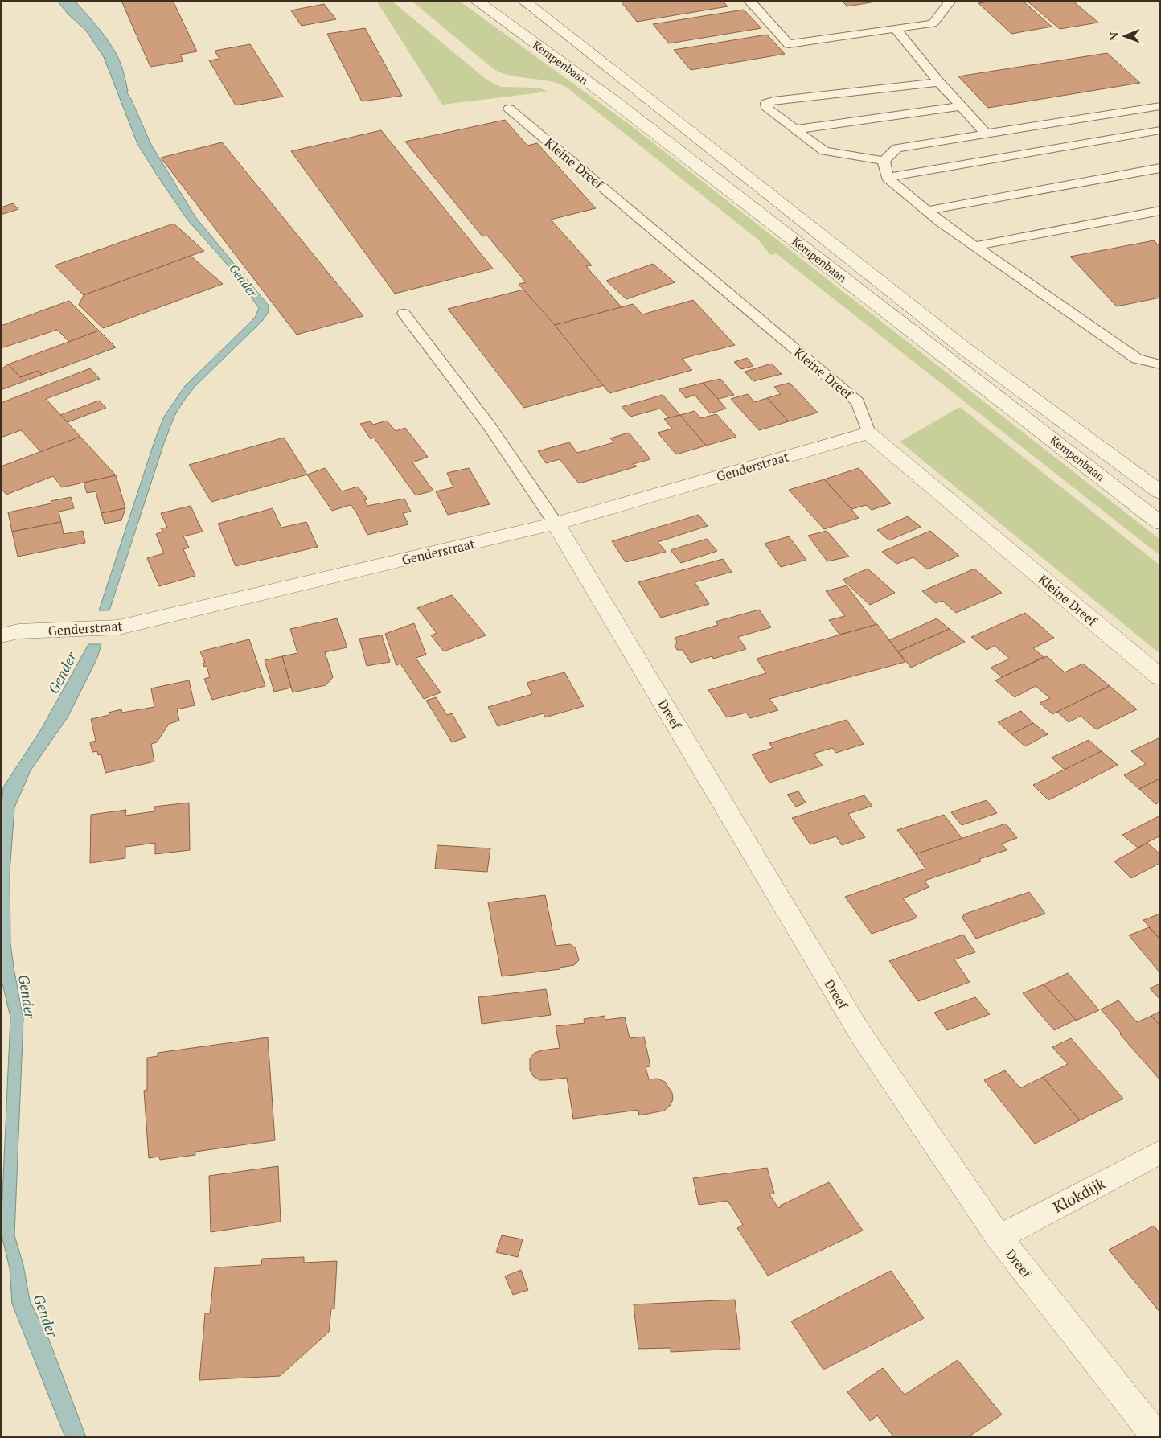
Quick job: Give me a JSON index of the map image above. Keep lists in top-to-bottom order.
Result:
{
  "streets": {
    "main road": [
      "Kempenbaan",
      "Kleine Dreef",
      "Genderstraat",
      "Dreef",
      "Klokdijk"
    ]
  },
  "crossings": [
    ["Kleine Dreef", "Genderstraat"],
    ["Genderstraat", "Dreef"],
    ["Dreef", "Klokdijk"]
  ],
  "water": ["Gender"],
  "north": "left"
}
